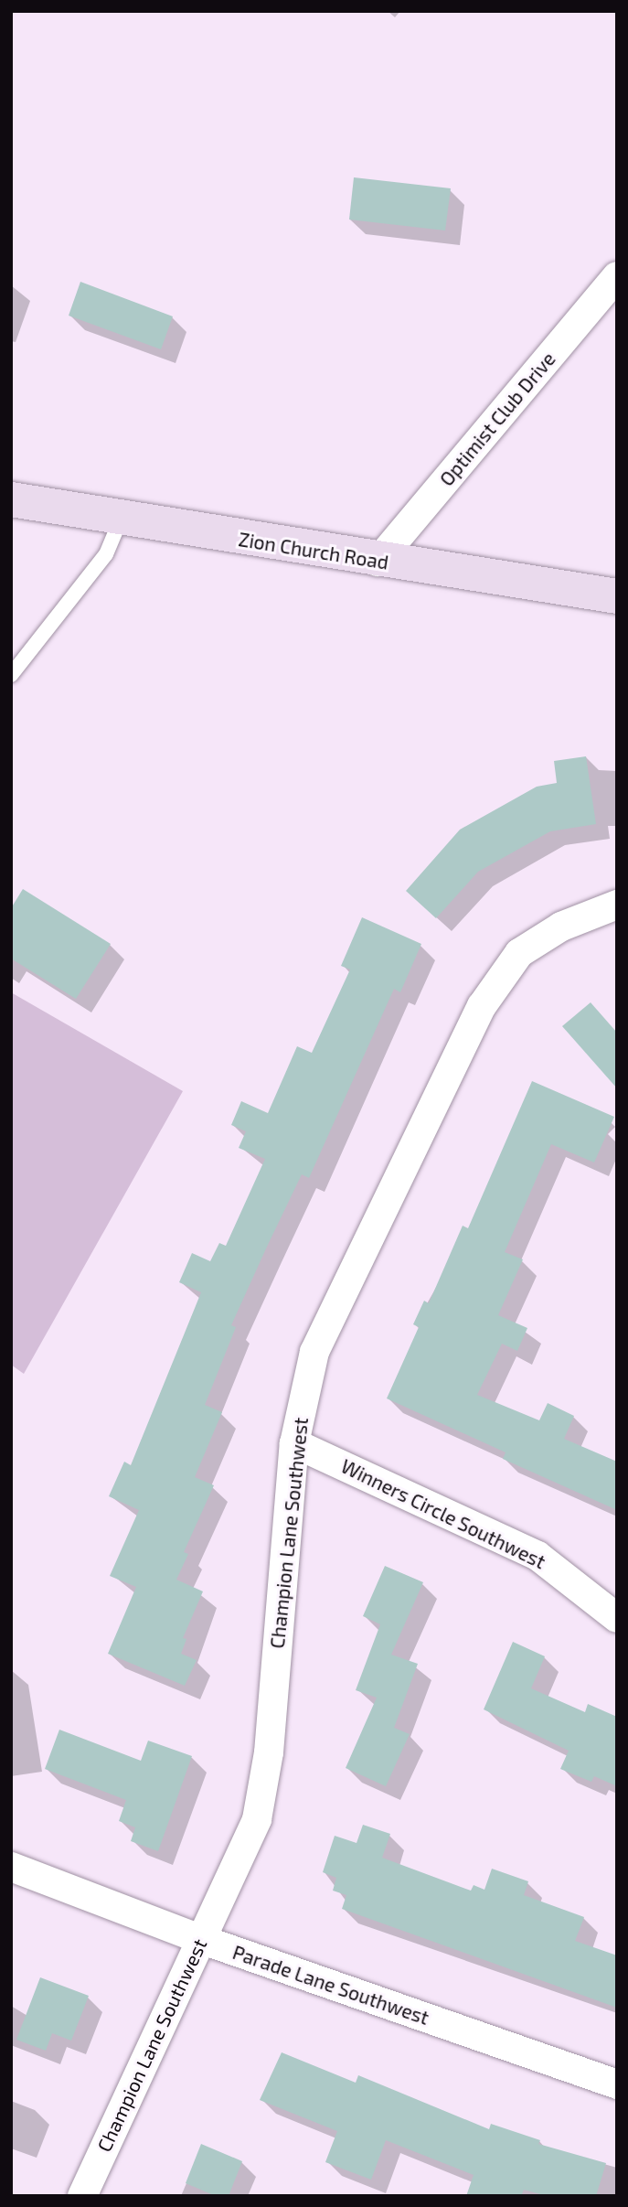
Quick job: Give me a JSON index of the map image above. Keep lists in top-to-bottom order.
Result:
{
  "streets": {
    "street": [
      "Optimist Club Drive",
      "Zion Church Road",
      "Winners Circle Southwest",
      "Champion Lane Southwest",
      "Parade Lane Southwest"
    ]
  },
  "crossings": [
    ["Optimist Club Drive", "Zion Church Road"],
    ["Winners Circle Southwest", "Champion Lane Southwest"],
    ["Champion Lane Southwest", "Parade Lane Southwest"]
  ]
}
